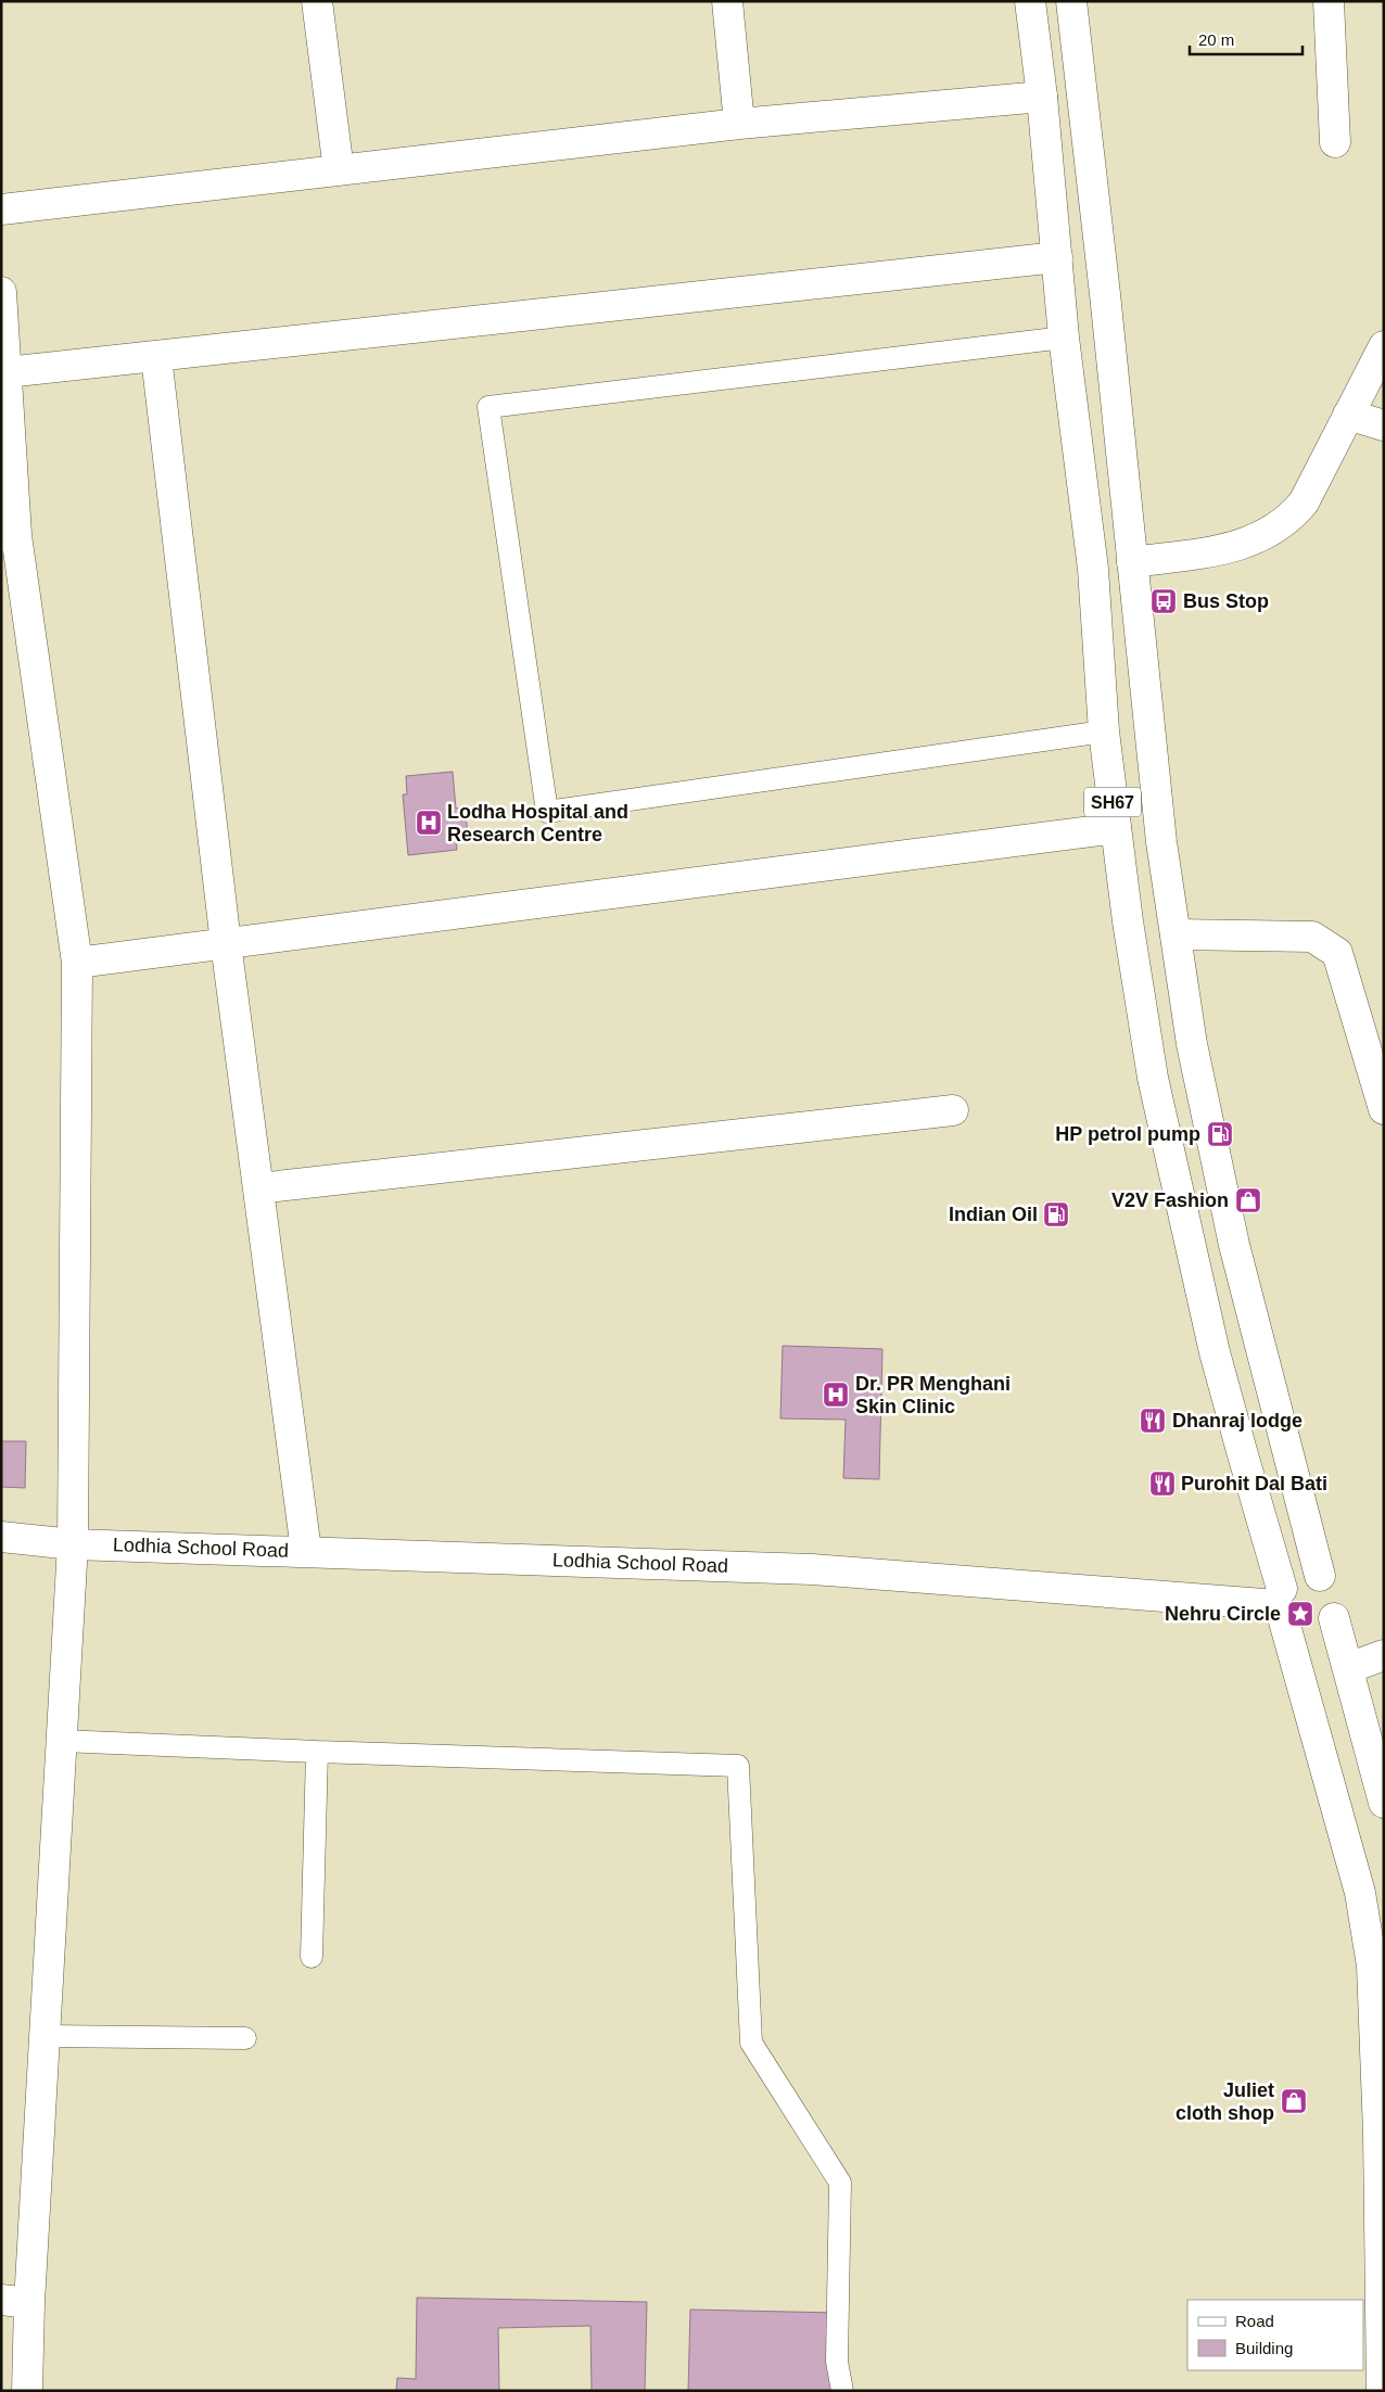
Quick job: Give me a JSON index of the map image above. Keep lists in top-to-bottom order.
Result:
{
  "streets": {
    "street": ["SH67", "Lodhia School Road"]
  },
  "crossings": [
    ["SH67", "Lodhia School Road"]
  ],
  "places": {
    "bus stop": ["Bus Stop"],
    "hospital": ["Lodha Hospital and Research Centre", "Dr. PR Menghani Skin Clinic"],
    "fuel station": ["HP petrol pump", "Indian Oil"],
    "shop": ["V2V Fashion", "Juliet cloth shop"],
    "restaurant": ["Dhanraj lodge", "Purohit Dal Bati"],
    "place": ["Nehru Circle"]
  },
  "legend": ["Road", "Building"],
  "scale_bar": "20 m"
}
